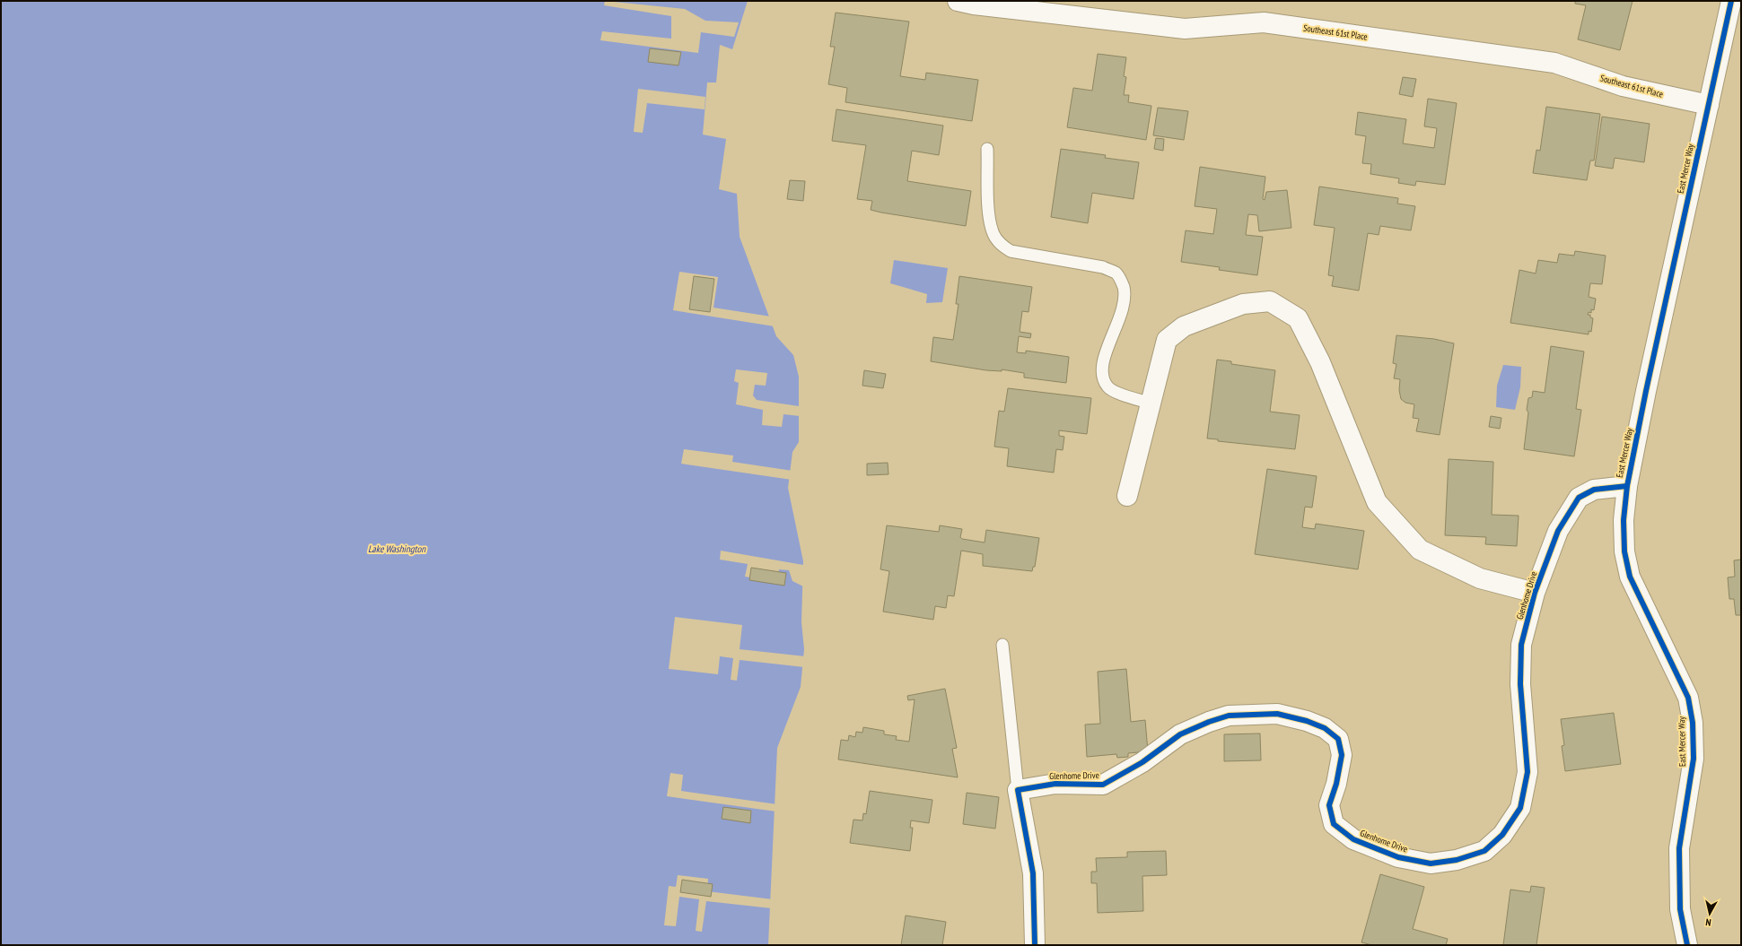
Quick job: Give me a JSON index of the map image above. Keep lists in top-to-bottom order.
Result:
{
  "streets": {
    "street": ["Southeast 61st Place", "East Mercer Way", "Glenhome Drive"]
  },
  "crossings": [
    ["Southeast 61st Place", "East Mercer Way"],
    ["East Mercer Way", "Glenhome Drive"]
  ],
  "water": ["Lake Washington"],
  "north": "bottom"
}
